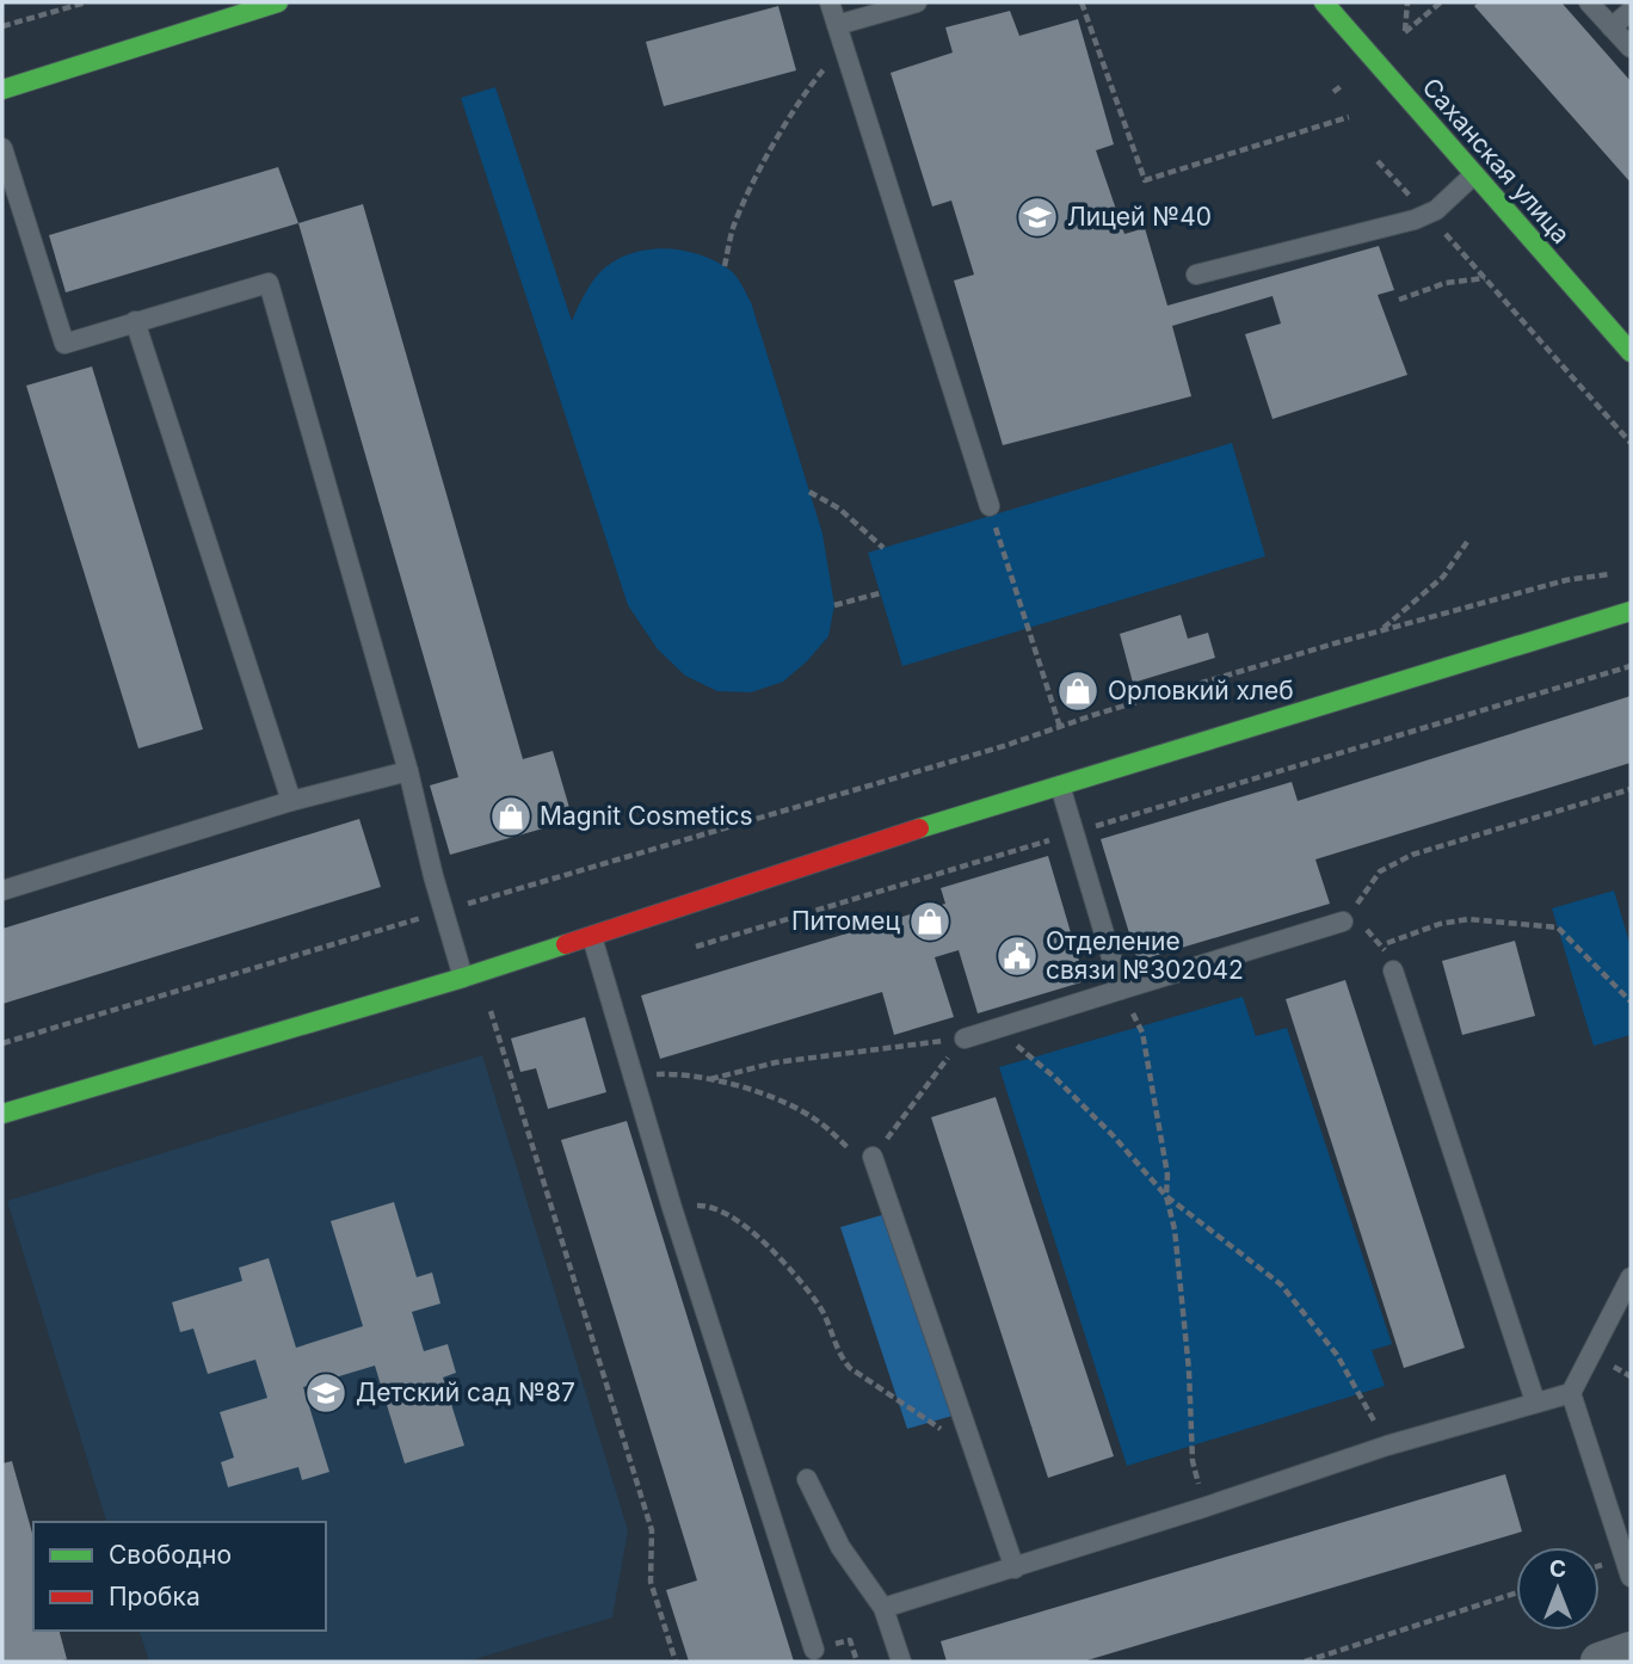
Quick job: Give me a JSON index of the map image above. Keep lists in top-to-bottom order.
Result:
{
  "streets": {
    "street": ["Саханская улица"]
  },
  "places": {
    "school or university": ["Лицей №40", "Детский сад №87"],
    "shop": ["Орловкий хлеб", "Magnit Cosmetics", "Питомец"],
    "public building": ["Отделение связи №302042"]
  },
  "legend": ["Свободно", "Пробка"],
  "north": "top"
}
